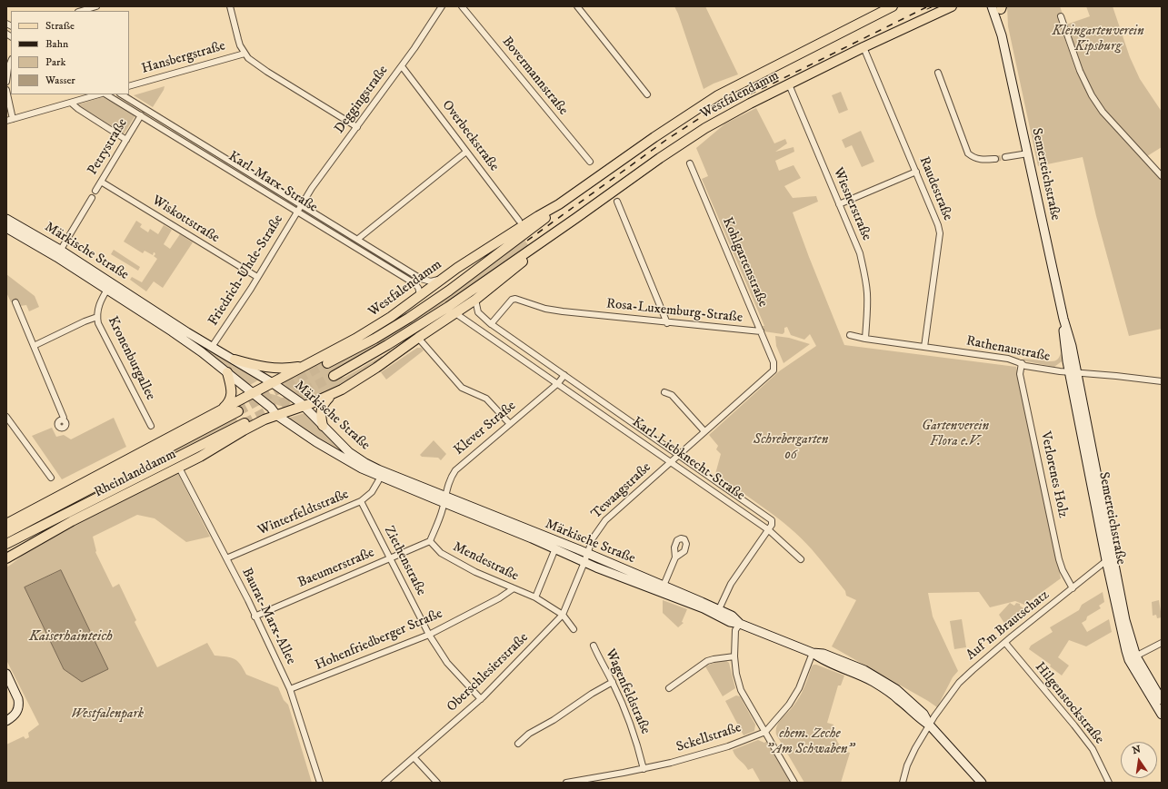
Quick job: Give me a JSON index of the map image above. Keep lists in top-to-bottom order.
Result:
{
  "streets": {
    "main road": [
      "Westfalendamm",
      "Semerteichstraße",
      "Märkische Straße",
      "Rheinlanddamm"
    ],
    "street": [
      "Hansbergstraße",
      "Bovermannstraße",
      "Deggingstraße",
      "Overbeckstraße",
      "Petrystraße",
      "Karl-Marx-Straße",
      "Raudestraße",
      "Wiesnerstraße",
      "Wiskottstraße",
      "Kohlgartenstraße",
      "Friedrich-Uhde-Straße",
      "Rosa-Luxemburg-Straße",
      "Rathenaustraße",
      "Kronenburgallee",
      "Klever Straße",
      "Karl-Liebknecht-Straße",
      "Verlorenes Holz",
      "Tewaagstraße",
      "Winterfeldtstraße",
      "Ziethenstraße",
      "Mendestraße",
      "Baeumerstraße",
      "Baurat-Marx-Allee",
      "Auf'm Brautschatz",
      "Hohenfriedberger Straße",
      "Oberschlesierstraße",
      "Wagenfeldstraße",
      "Hilgenstockstraße",
      "Sckellstraße"
    ]
  },
  "crossings": [
    ["Westfalendamm", "Karl-Marx-Straße"],
    ["Westfalendamm", "Raudestraße"],
    ["Westfalendamm", "Wiesnerstraße"],
    ["Westfalendamm", "Märkische Straße"],
    ["Westfalendamm", "Karl-Liebknecht-Straße"],
    ["Westfalendamm", "Rheinlanddamm"],
    ["Deggingstraße", "Overbeckstraße"],
    ["Deggingstraße", "Karl-Marx-Straße"],
    ["Deggingstraße", "Friedrich-Uhde-Straße"],
    ["Petrystraße", "Karl-Marx-Straße"],
    ["Petrystraße", "Wiskottstraße"],
    ["Semerteichstraße", "Rathenaustraße"],
    ["Semerteichstraße", "Auf'm Brautschatz"],
    ["Karl-Marx-Straße", "Friedrich-Uhde-Straße"],
    ["Raudestraße", "Rathenaustraße"],
    ["Wiesnerstraße", "Rathenaustraße"],
    ["Wiskottstraße", "Friedrich-Uhde-Straße"],
    ["Märkische Straße", "Friedrich-Uhde-Straße"],
    ["Märkische Straße", "Kronenburgallee"],
    ["Märkische Straße", "Klever Straße"],
    ["Märkische Straße", "Rheinlanddamm"],
    ["Märkische Straße", "Tewaagstraße"],
    ["Märkische Straße", "Winterfeldtstraße"],
    ["Märkische Straße", "Mendestraße"],
    ["Märkische Straße", "Auf'm Brautschatz"],
    ["Märkische Straße", "Oberschlesierstraße"],
    ["Märkische Straße", "Sckellstraße"],
    ["Kohlgartenstraße", "Rosa-Luxemburg-Straße"],
    ["Kohlgartenstraße", "Tewaagstraße"],
    ["Rosa-Luxemburg-Straße", "Karl-Liebknecht-Straße"],
    ["Rathenaustraße", "Verlorenes Holz"],
    ["Klever Straße", "Karl-Liebknecht-Straße"],
    ["Karl-Liebknecht-Straße", "Tewaagstraße"],
    ["Rheinlanddamm", "Baurat-Marx-Allee"],
    ["Verlorenes Holz", "Auf'm Brautschatz"],
    ["Tewaagstraße", "Oberschlesierstraße"],
    ["Winterfeldtstraße", "Ziethenstraße"],
    ["Winterfeldtstraße", "Baurat-Marx-Allee"],
    ["Ziethenstraße", "Baeumerstraße"],
    ["Ziethenstraße", "Hohenfriedberger Straße"],
    ["Ziethenstraße", "Oberschlesierstraße"],
    ["Mendestraße", "Baeumerstraße"],
    ["Mendestraße", "Hohenfriedberger Straße"],
    ["Mendestraße", "Oberschlesierstraße"],
    ["Baeumerstraße", "Baurat-Marx-Allee"],
    ["Baurat-Marx-Allee", "Hohenfriedberger Straße"],
    ["Auf'm Brautschatz", "Hilgenstockstraße"],
    ["Wagenfeldstraße", "Sckellstraße"]
  ],
  "water": ["Kaiserhainteich"],
  "parks": [
    "Kleingartenverein Kipsburg",
    "Gartenverein Flora e.V.",
    "Schrebergarten 06",
    "Westfalenpark",
    "ehem. Zeche \"Am Schwaben\""
  ],
  "legend": [
    "Straße",
    "Bahn",
    "Park",
    "Wasser"
  ],
  "north": "top"
}
